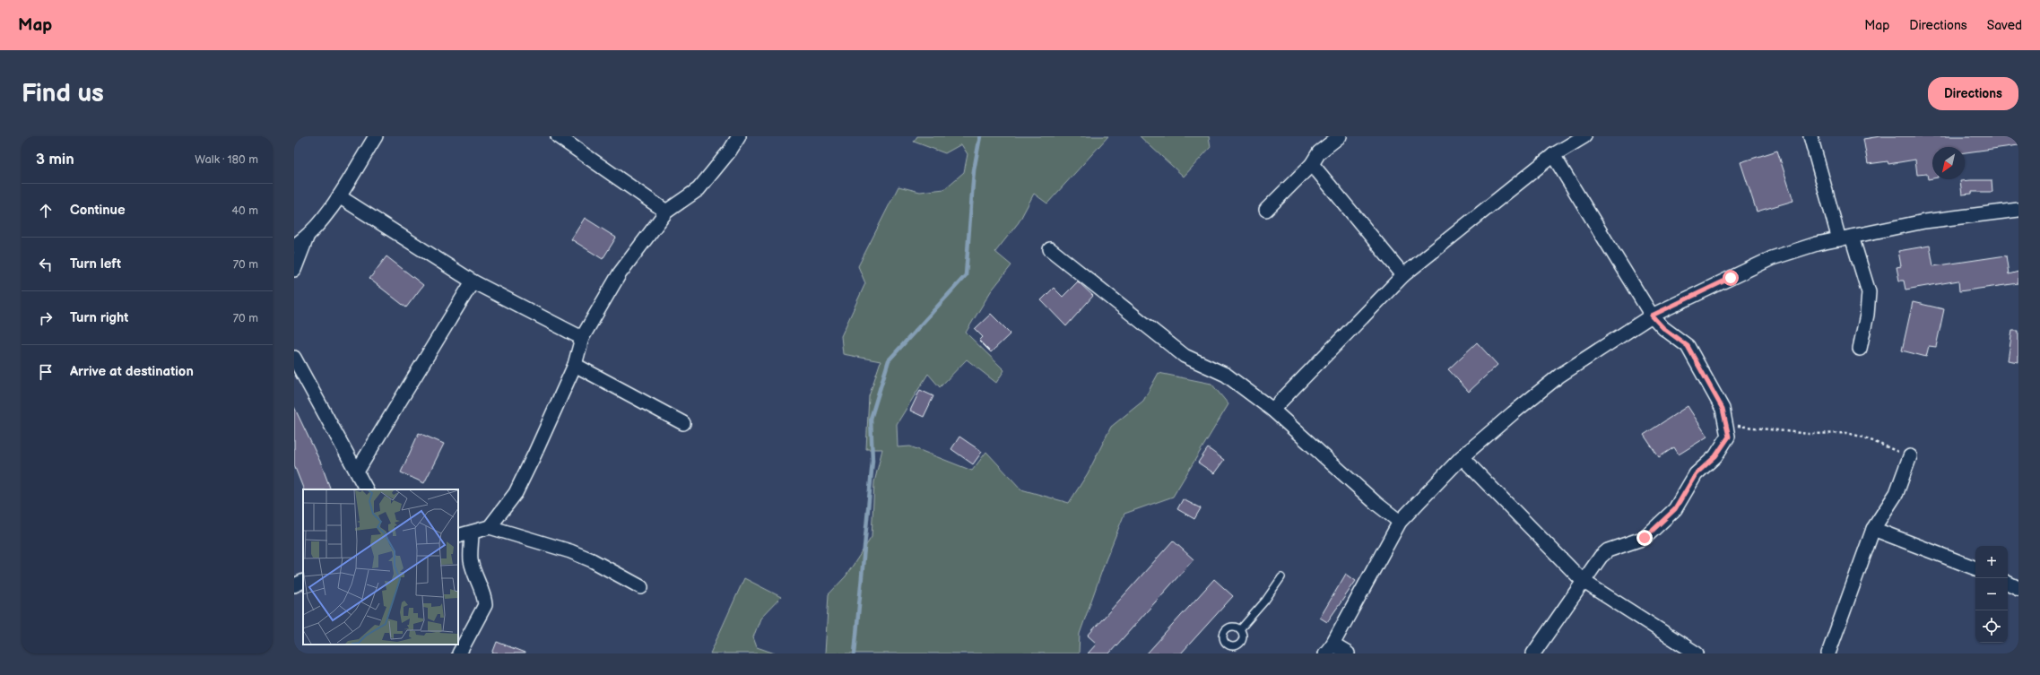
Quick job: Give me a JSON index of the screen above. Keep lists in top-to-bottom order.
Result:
{
  "north": "bottom left",
  "page": {
    "header": "Map",
    "nav": ["Map", "Directions", "Saved"],
    "buttons": "Directions",
    "title": "Find us",
    "heading": ["3 min", "Walk · 180 m"],
    "list": [
      ["Continue", "40 m"],
      ["Turn left", "70 m"],
      ["Turn right", "70 m"],
      "Arrive at destination"
    ],
    "map_buttons": ["+", "−"]
  }
}
